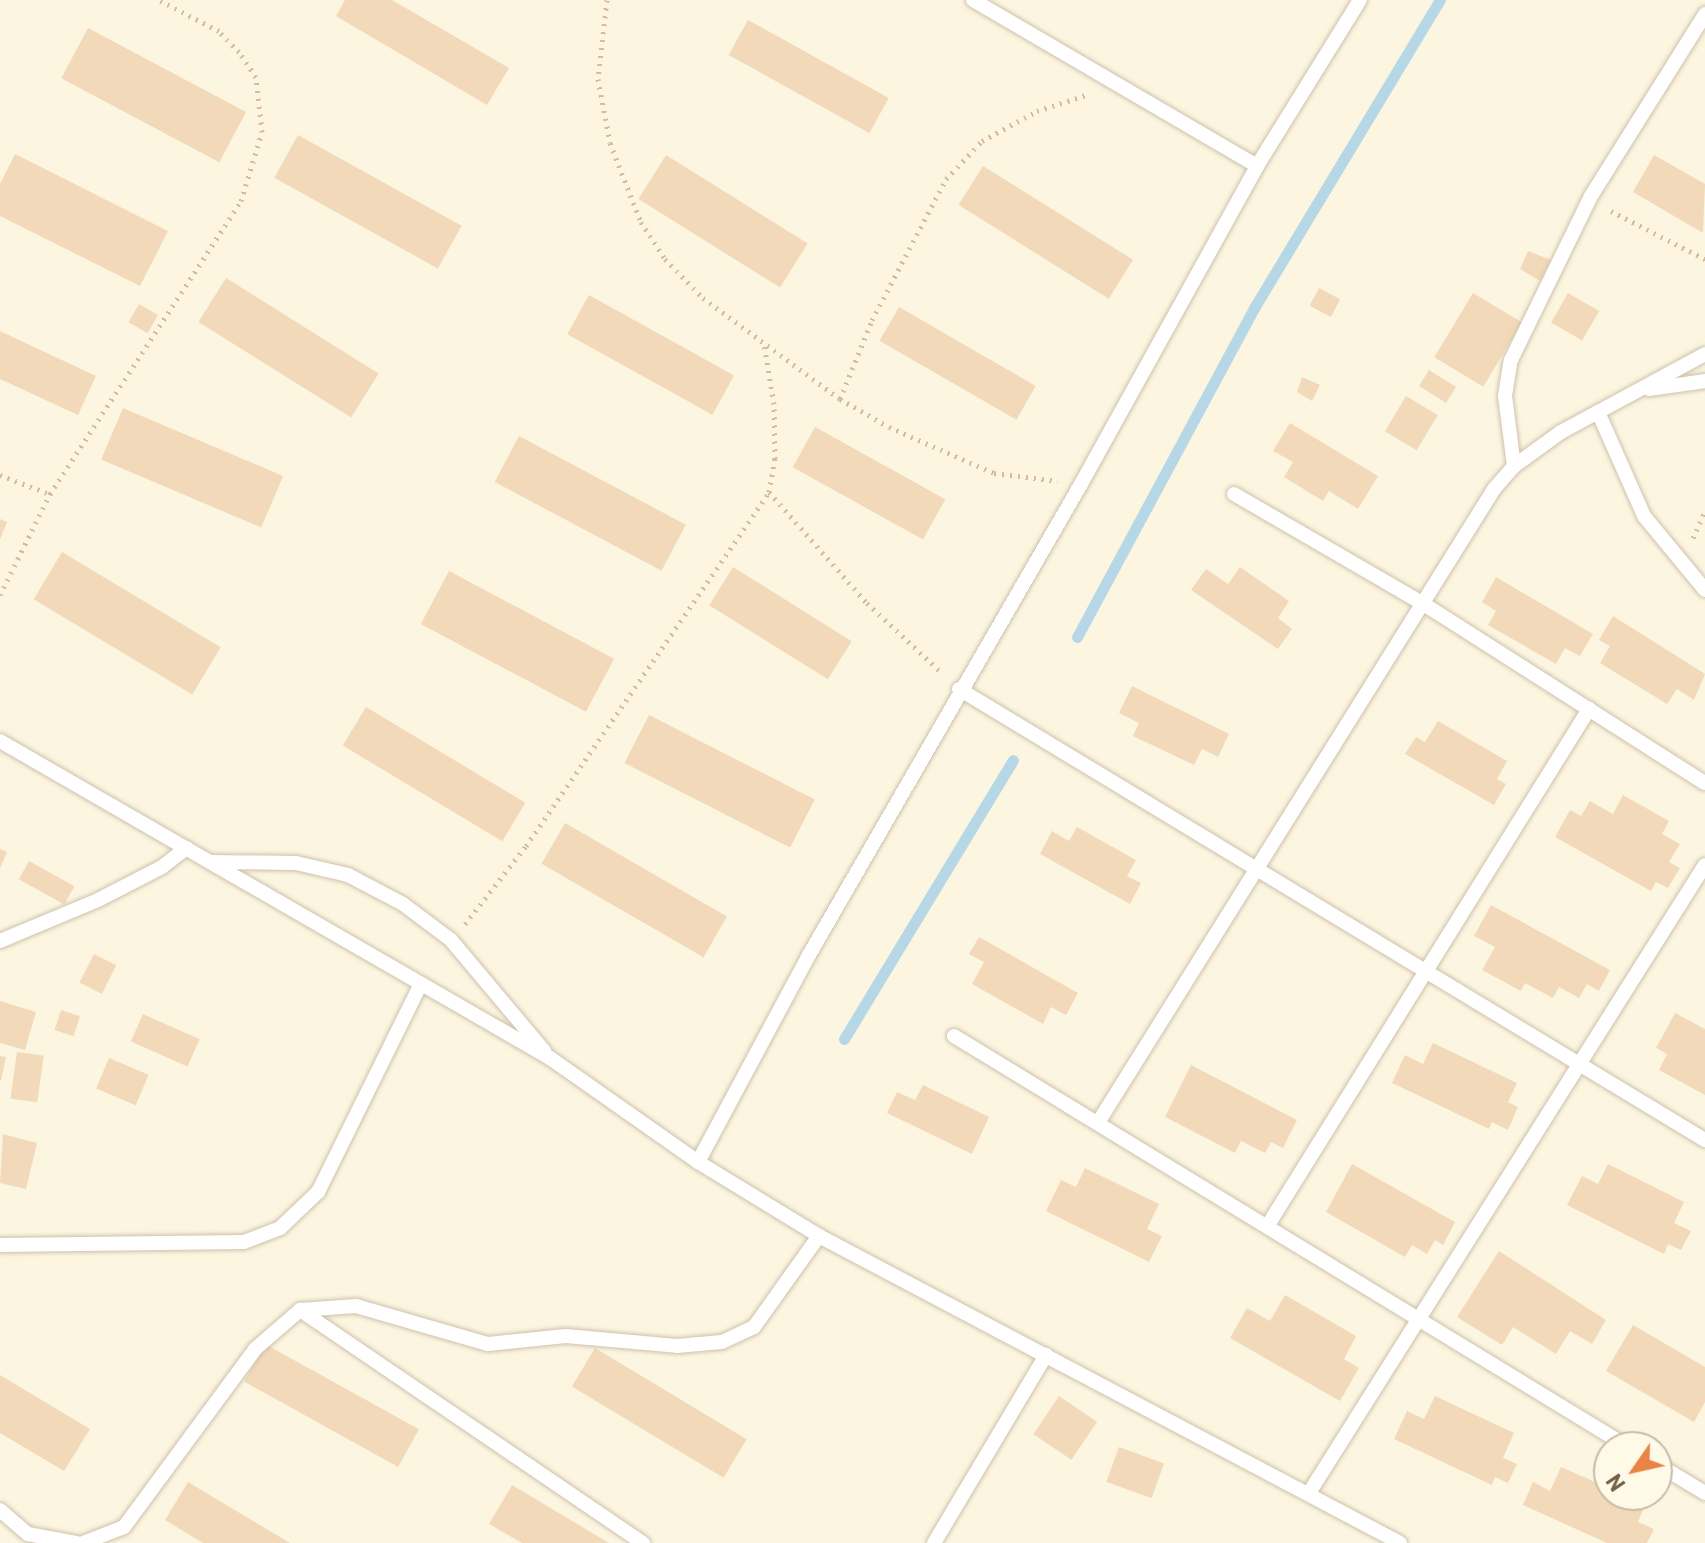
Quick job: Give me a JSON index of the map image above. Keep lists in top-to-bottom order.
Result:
{
  "north": "bottom left"
}
